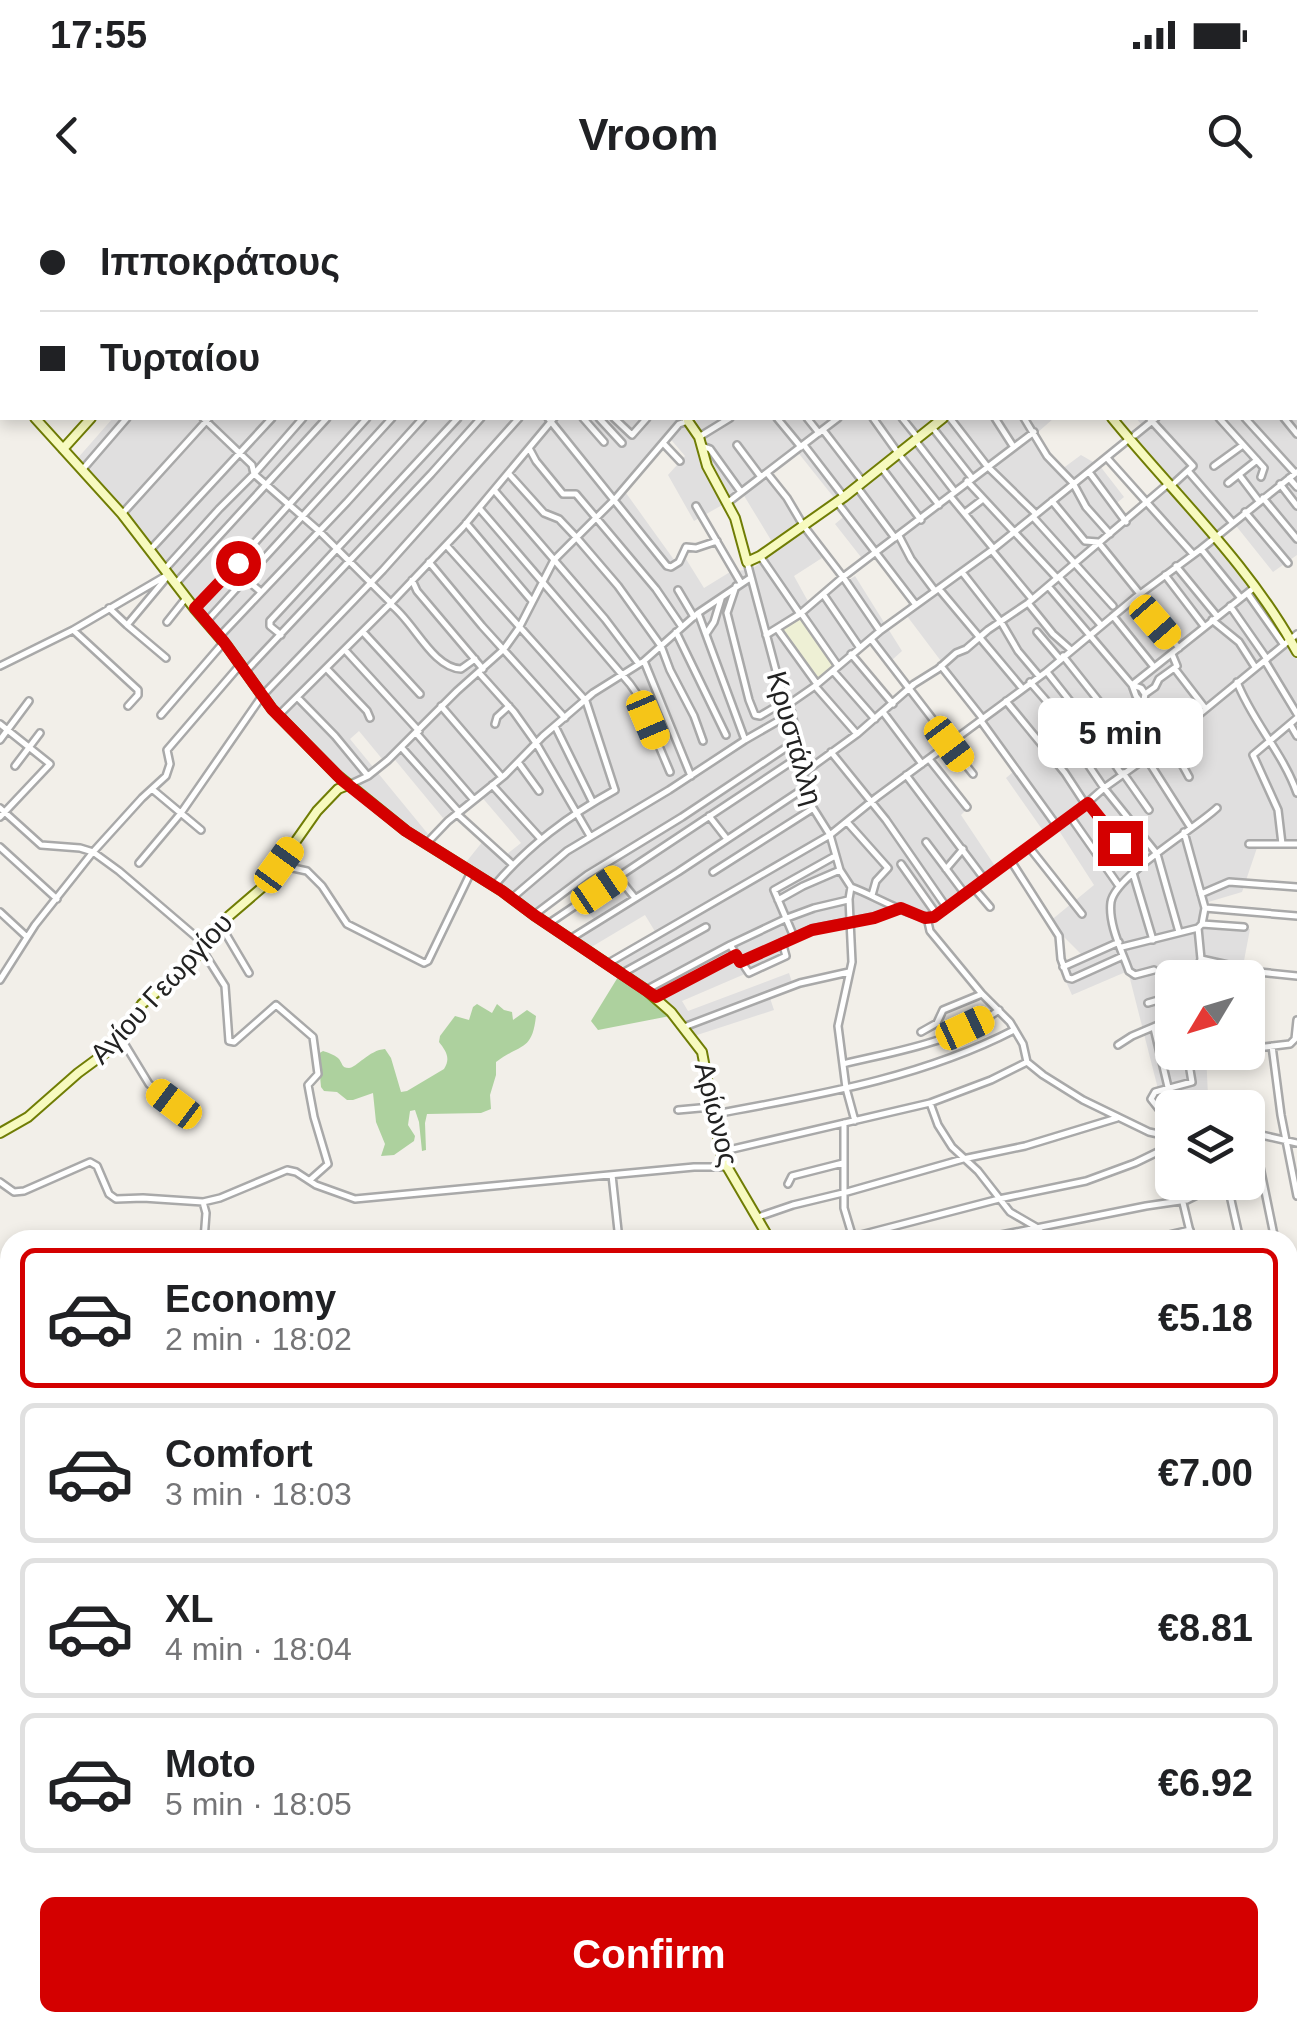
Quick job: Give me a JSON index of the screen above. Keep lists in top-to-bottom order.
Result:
{
  "streets": {
    "street": ["Κρυστάλλη", "Αγίου Γεωργίου", "Αρίωνος"]
  },
  "crossings": [
    ["Αγίου Γεωργίου", "Αρίωνος"]
  ],
  "north": "bottom left",
  "page": {
    "status": "17:55",
    "header": "Vroom",
    "banner": ["Ιπποκράτους", "Τυρταίου"],
    "bubble": "5 min",
    "list": [
      {
        "name": "Economy",
        "note": "2 min · 18:02",
        "value": "€5.18"
      },
      {
        "name": "Comfort",
        "note": "3 min · 18:03",
        "value": "€7.00"
      },
      {
        "name": "XL",
        "note": "4 min · 18:04",
        "value": "€8.81"
      },
      {
        "name": "Moto",
        "note": "5 min · 18:05",
        "value": "€6.92"
      }
    ],
    "buttons": "Confirm"
  }
}
